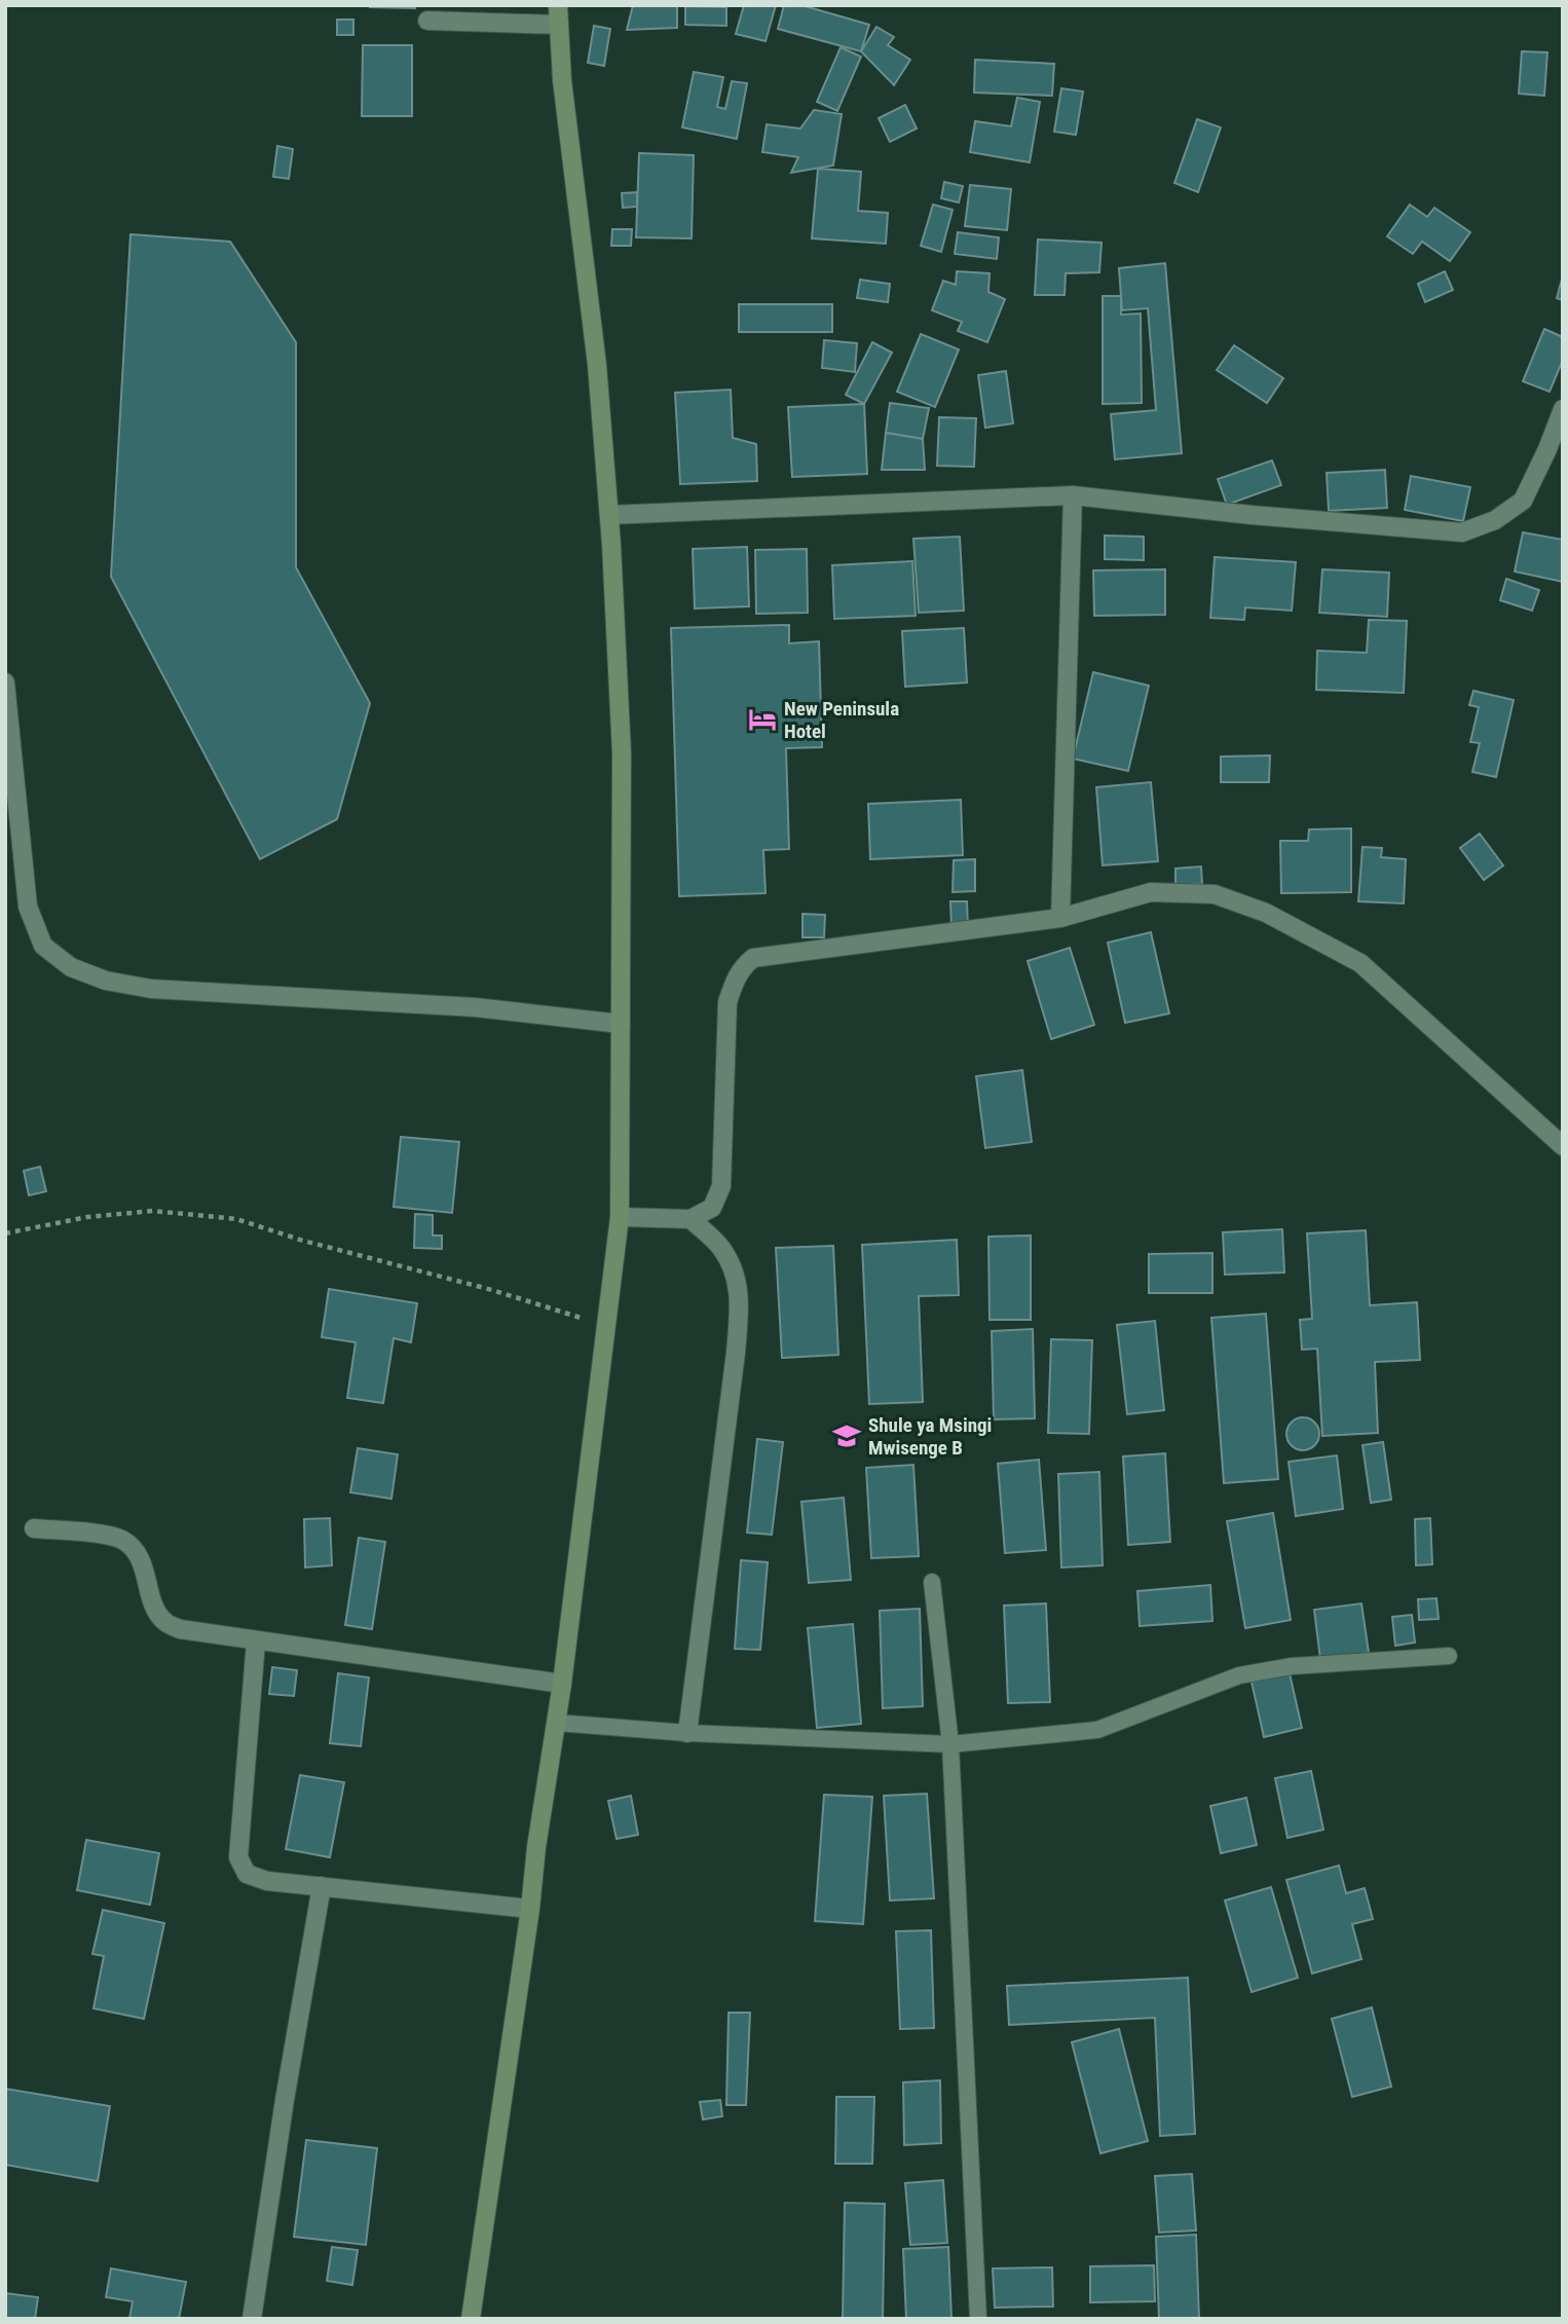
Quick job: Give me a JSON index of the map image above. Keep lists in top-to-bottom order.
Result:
{
  "places": {
    "hotel": ["New Peninsula Hotel"],
    "school or university": ["Shule ya Msingi Mwisenge B"]
  }
}
